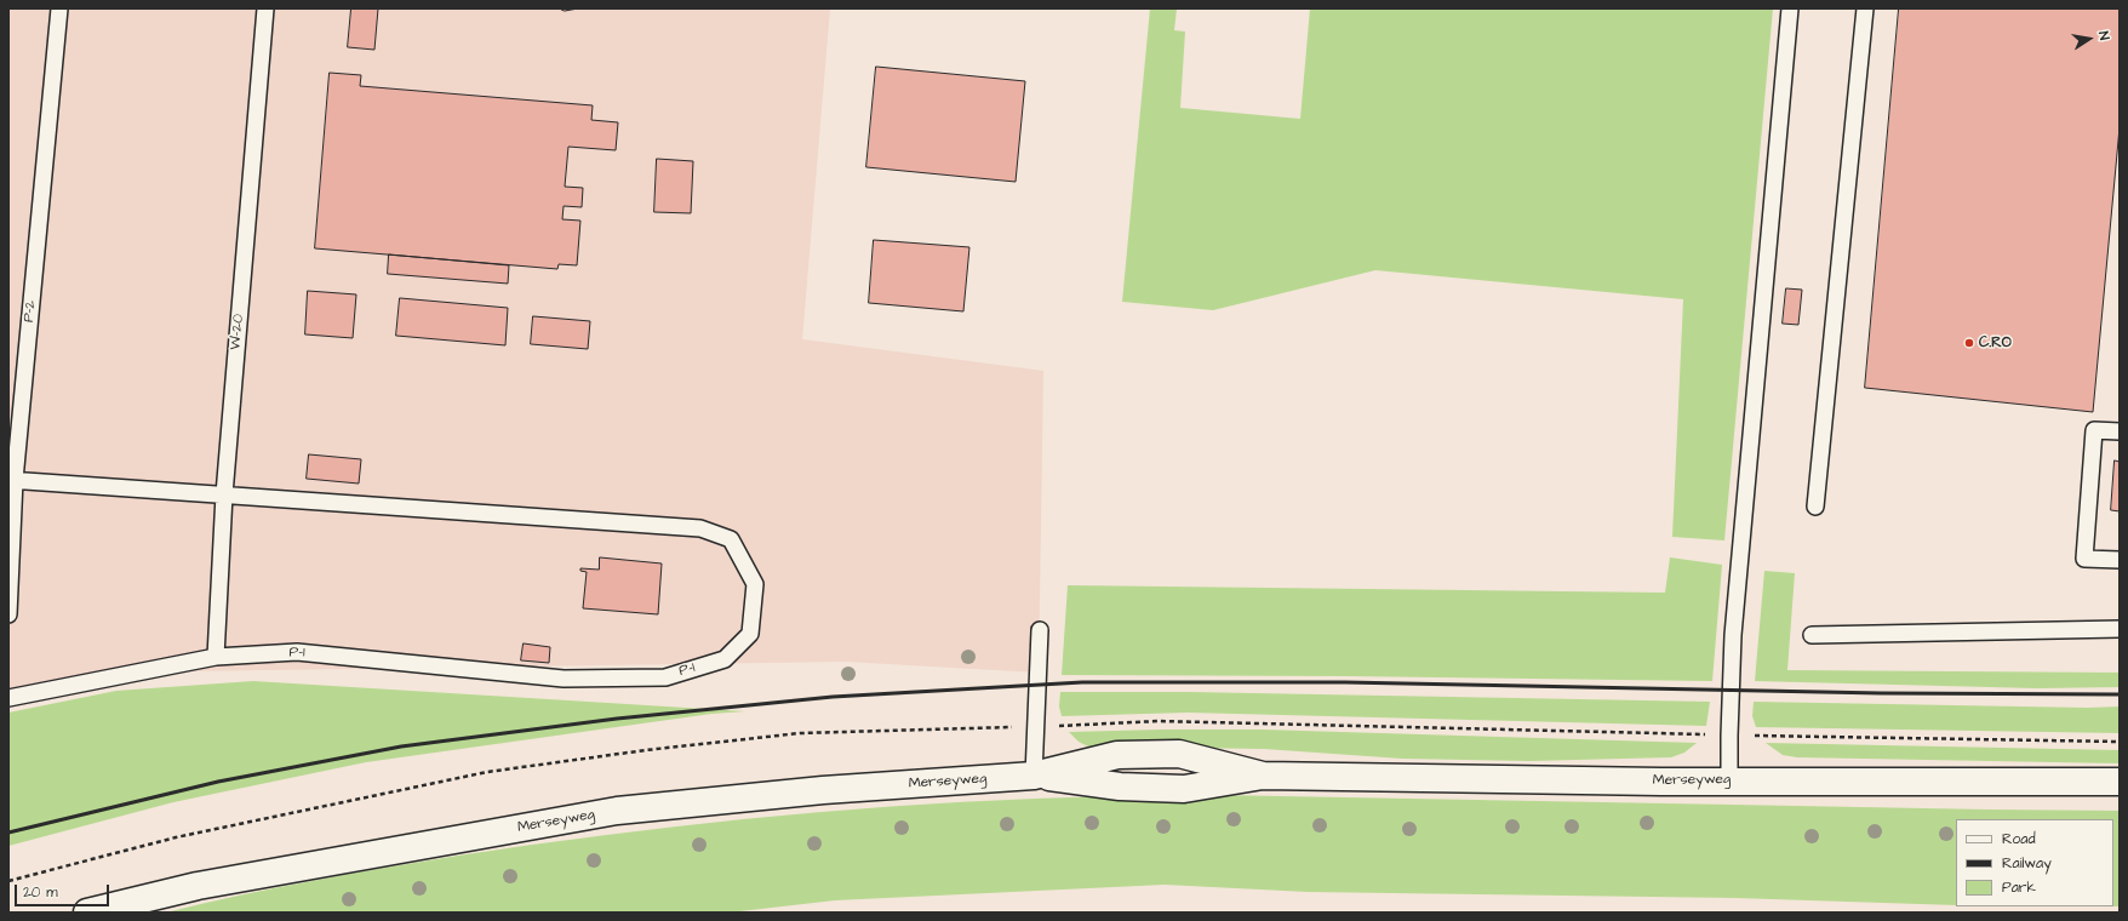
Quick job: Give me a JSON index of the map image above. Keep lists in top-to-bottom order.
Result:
{
  "streets": {
    "street": ["Merseyweg"],
    "lane": ["P-2", "W-20", "P-1"]
  },
  "crossings": [
    ["P-2", "P-1"],
    ["W-20", "P-1"]
  ],
  "places": ["C.RO"],
  "legend": ["Road", "Railway", "Park"],
  "scale_bar": "20 m",
  "north": "right"
}
